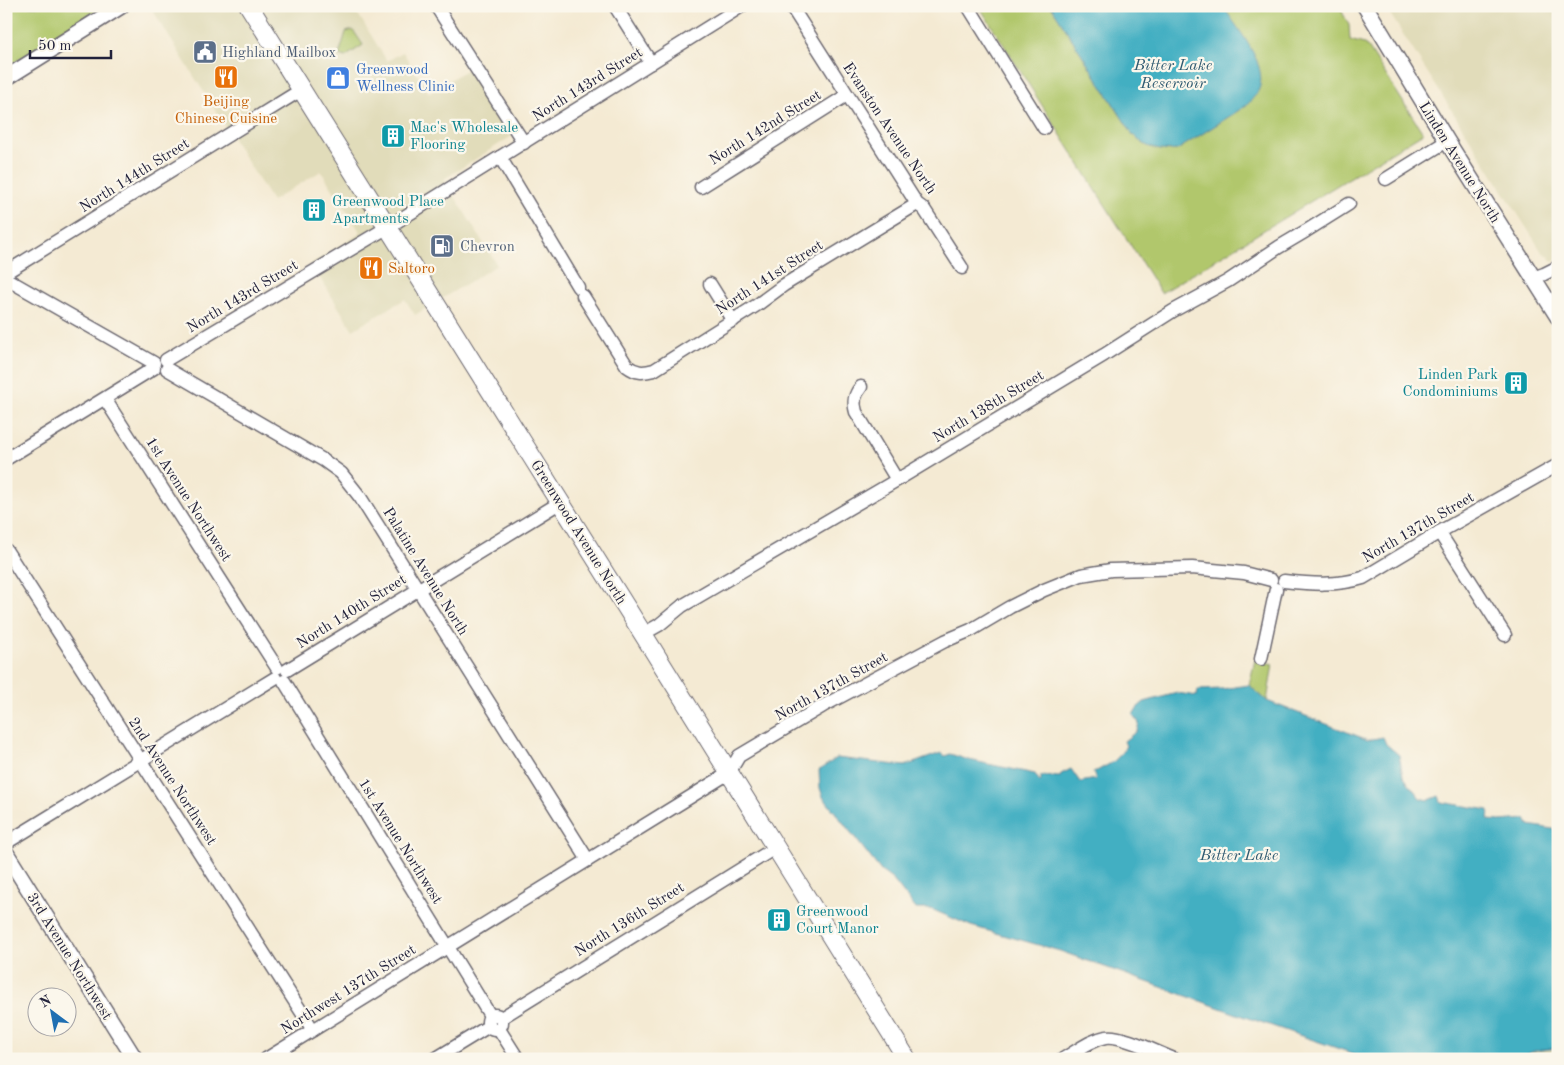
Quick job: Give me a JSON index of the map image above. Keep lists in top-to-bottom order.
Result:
{
  "streets": {
    "main road": ["Greenwood Avenue North"],
    "street": [
      "North 143rd Street",
      "North 142nd Street",
      "Evanston Avenue North",
      "Linden Avenue North",
      "North 144th Street",
      "North 141st Street",
      "North 138th Street",
      "1st Avenue Northwest",
      "North 137th Street",
      "Palatine Avenue North",
      "North 140th Street",
      "2nd Avenue Northwest",
      "North 136th Street",
      "3rd Avenue Northwest",
      "Northwest 137th Street"
    ]
  },
  "crossings": [
    ["North 143rd Street", "North 141st Street"],
    ["North 143rd Street", "1st Avenue Northwest"],
    ["North 143rd Street", "Greenwood Avenue North"],
    ["North 143rd Street", "Palatine Avenue North"],
    ["North 142nd Street", "Evanston Avenue North"],
    ["Evanston Avenue North", "North 141st Street"],
    ["North 144th Street", "Greenwood Avenue North"],
    ["North 138th Street", "Greenwood Avenue North"],
    ["1st Avenue Northwest", "North 137th Street"],
    ["1st Avenue Northwest", "North 140th Street"],
    ["1st Avenue Northwest", "North 136th Street"],
    ["1st Avenue Northwest", "Northwest 137th Street"],
    ["North 137th Street", "Greenwood Avenue North"],
    ["North 137th Street", "Palatine Avenue North"],
    ["North 137th Street", "Northwest 137th Street"],
    ["Greenwood Avenue North", "North 140th Street"],
    ["Greenwood Avenue North", "North 136th Street"],
    ["Palatine Avenue North", "North 140th Street"],
    ["North 140th Street", "2nd Avenue Northwest"],
    ["2nd Avenue Northwest", "Northwest 137th Street"]
  ],
  "water": ["Bitter Lake Reservoir", "Bitter Lake"],
  "places": {
    "public building": ["Highland Mailbox"],
    "restaurant": ["Beijing Chinese Cuisine", "Saltoro"],
    "shop": ["Greenwood Wellness Clinic"],
    "building": [
      "Mac's Wholesale Flooring",
      "Greenwood Place Apartments",
      "Linden Park Condominiums",
      "Greenwood Court Manor"
    ],
    "fuel station": ["Chevron"]
  },
  "scale_bar": "50 m",
  "north": "top left"
}
